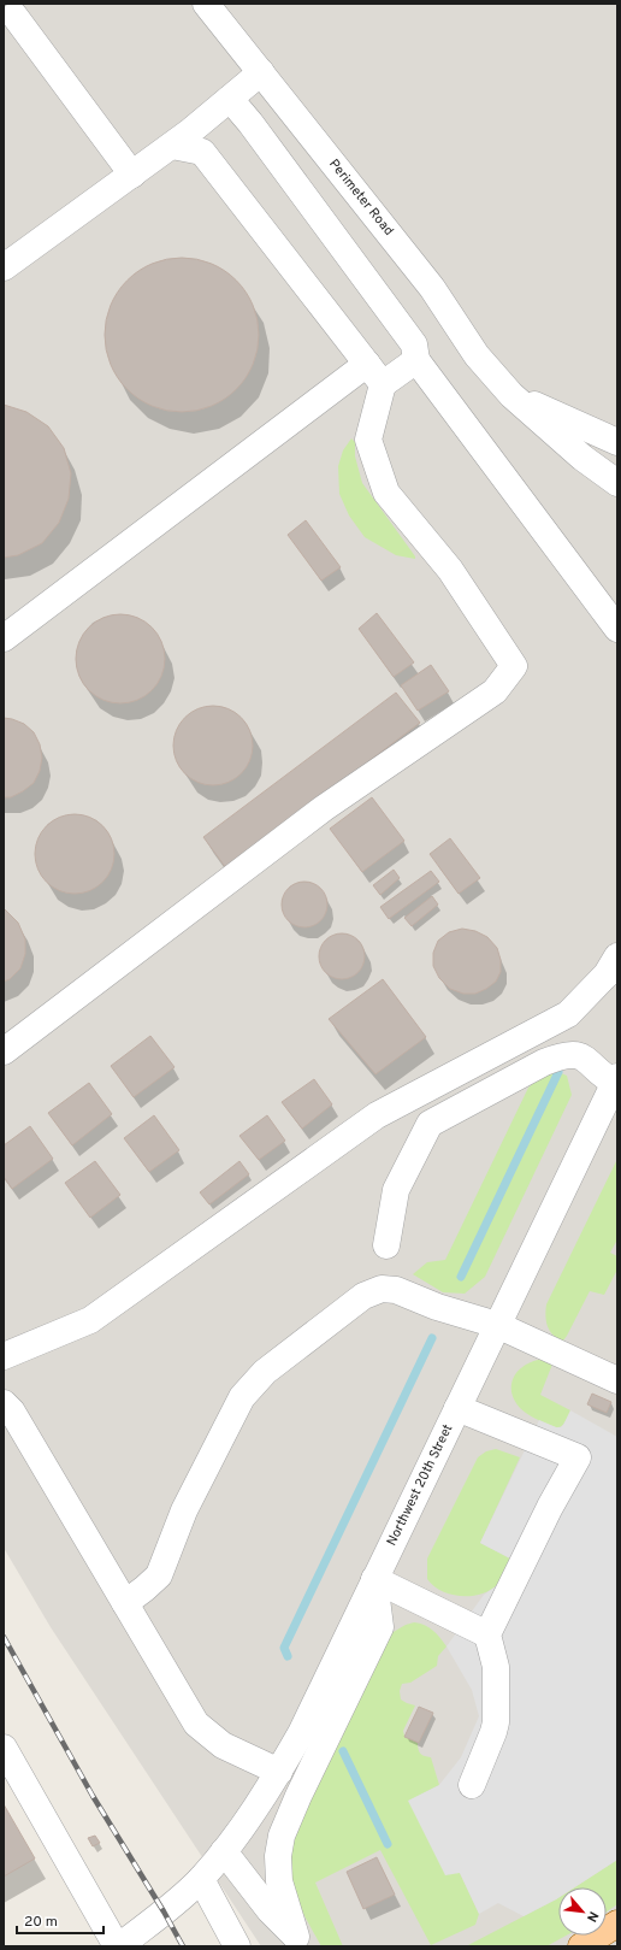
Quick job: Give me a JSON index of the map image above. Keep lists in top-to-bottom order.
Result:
{
  "streets": {
    "street": ["Perimeter Road", "Northwest 20th Street"]
  },
  "scale_bar": "20 m",
  "north": "bottom right"
}
